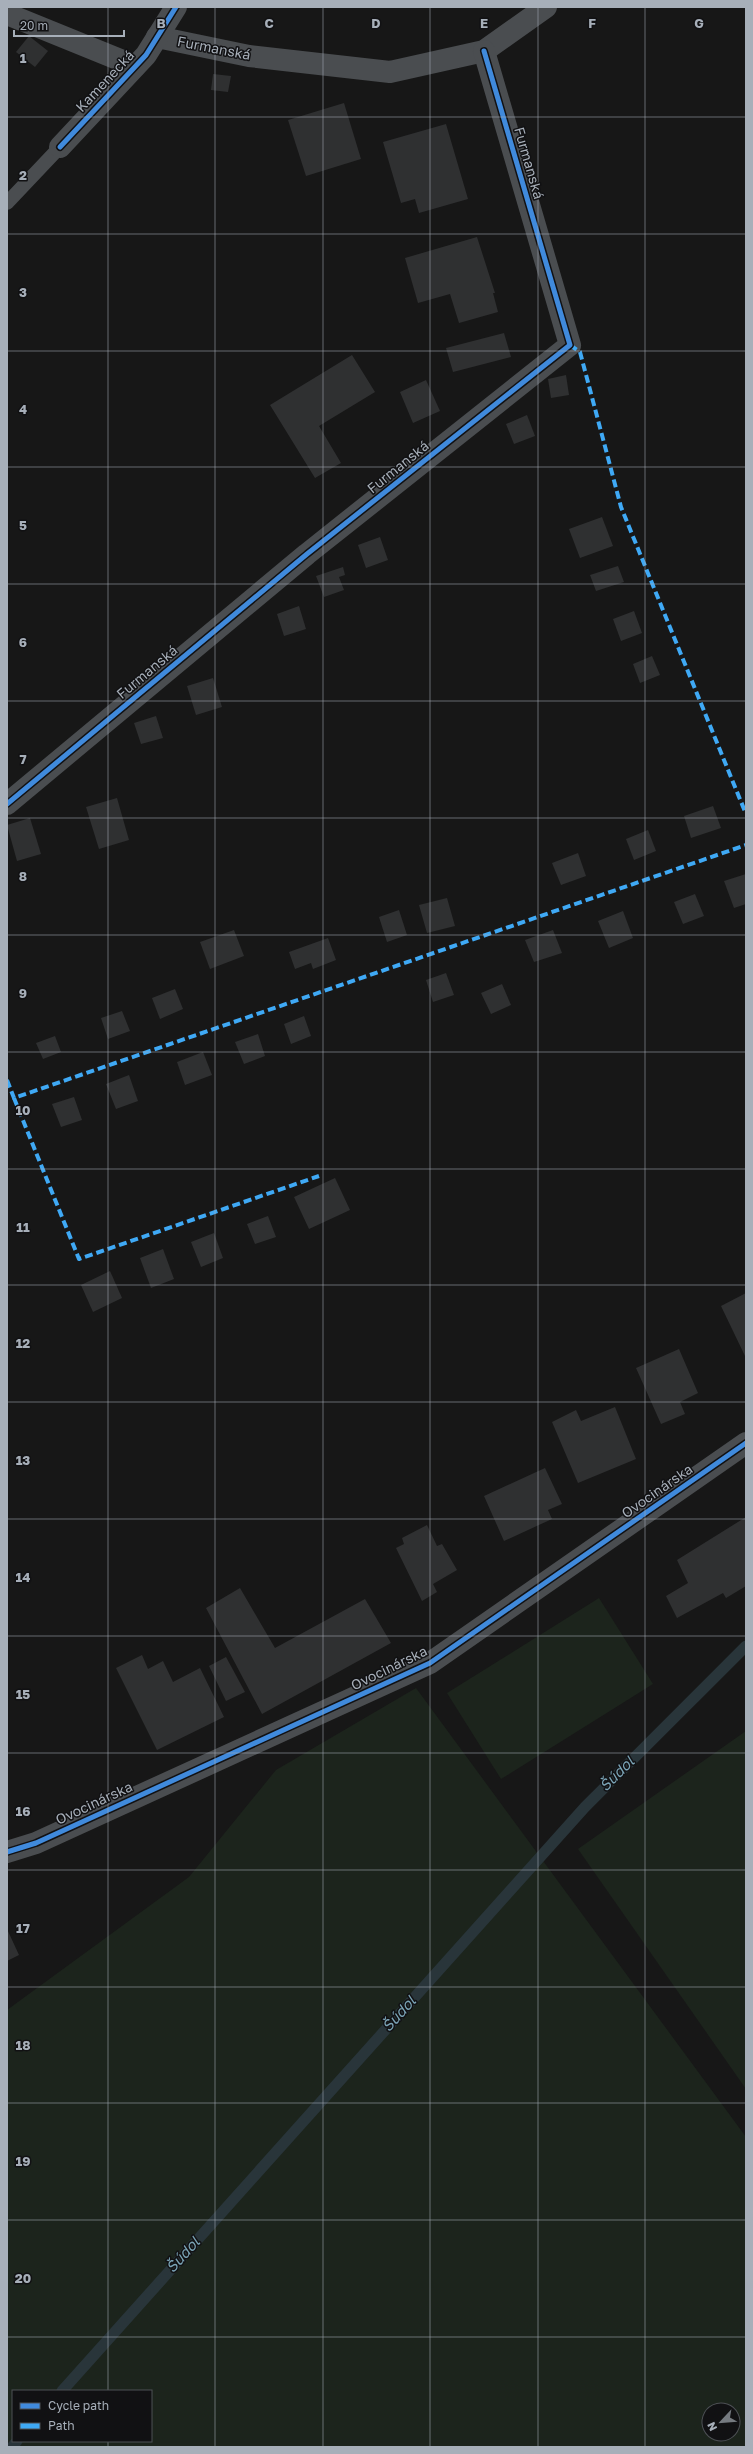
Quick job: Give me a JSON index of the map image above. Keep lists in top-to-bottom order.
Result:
{
  "streets": {
    "street": ["Furmanská", "Kamenecká", "Ovocinárska"]
  },
  "crossings": [
    ["Furmanská", "Kamenecká"]
  ],
  "water": ["Šúdol"],
  "legend": ["Cycle path", "Path"],
  "scale_bar": "20 m",
  "north": "bottom left",
  "grid": {
    "columns": [
      "B",
      "C",
      "D",
      "E",
      "F",
      "G"
    ],
    "rows": [
      "1",
      "2",
      "3",
      "4",
      "5",
      "6",
      "7",
      "8",
      "9",
      "10",
      "11",
      "12",
      "13",
      "14",
      "15",
      "16",
      "17",
      "18",
      "19",
      "20"
    ]
  }
}
